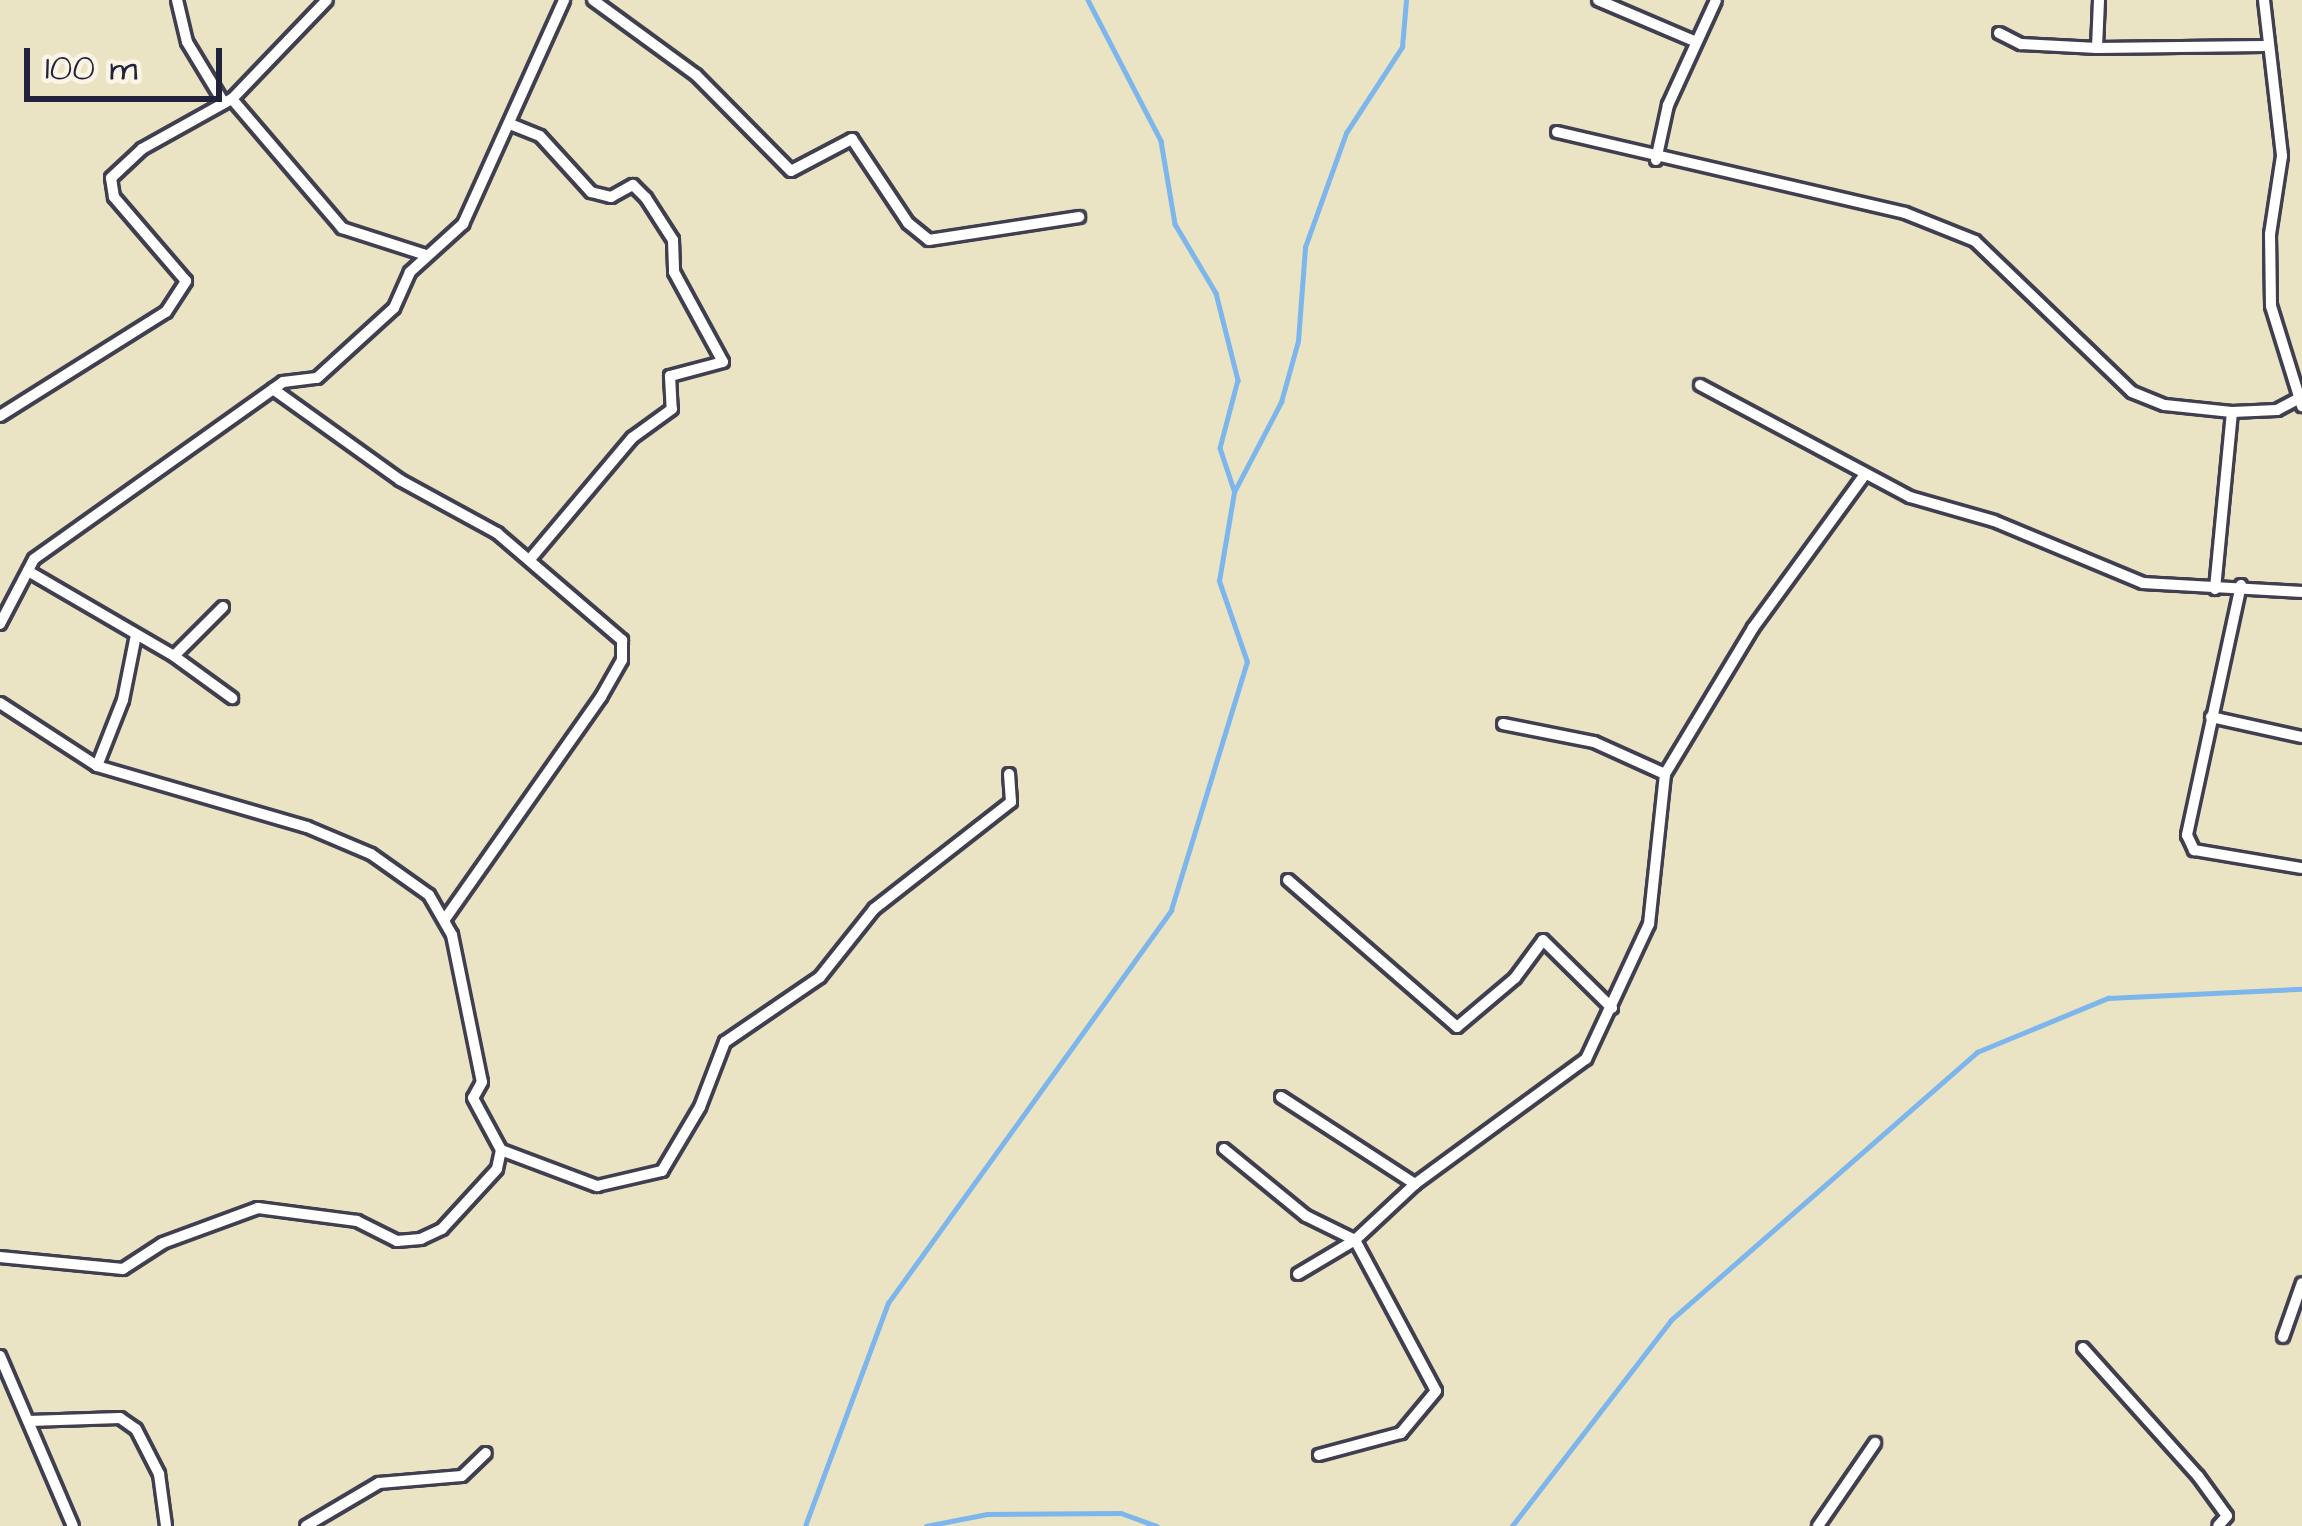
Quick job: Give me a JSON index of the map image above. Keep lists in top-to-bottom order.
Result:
{
  "scale_bar": "100 m"
}
